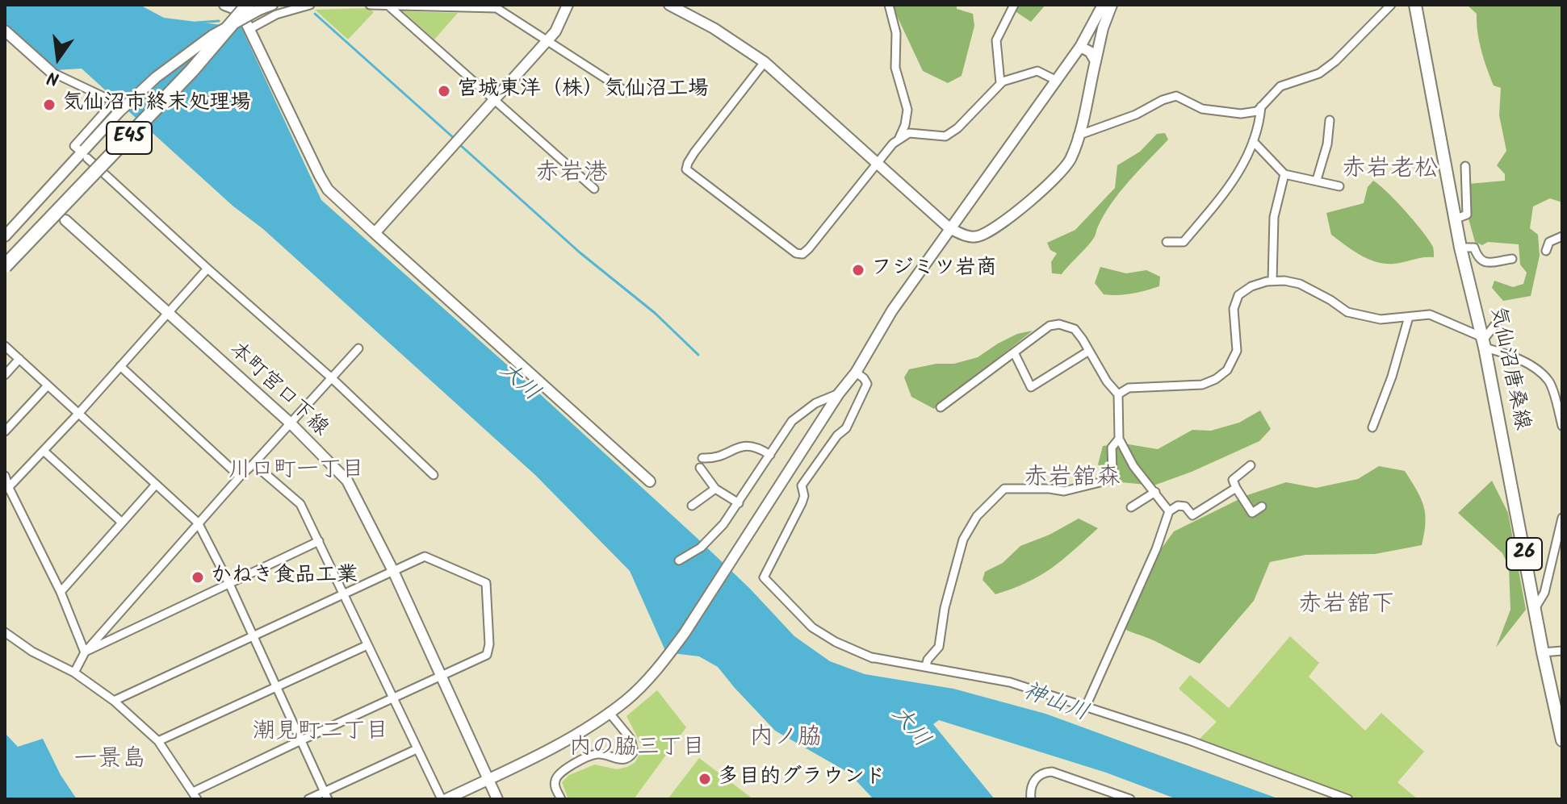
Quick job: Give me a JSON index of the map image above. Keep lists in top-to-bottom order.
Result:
{
  "streets": {
    "highway": ["E45"],
    "main road": ["気仙沼唐桑線", "26"],
    "street": ["本町宮口下線"]
  },
  "districts": [
    "赤岩老松",
    "赤岩港",
    "川口町一丁目",
    "赤岩舘森",
    "赤岩舘下",
    "潮見町二丁目",
    "内ノ脇",
    "内の脇三丁目",
    "一景島"
  ],
  "water": ["大川", "神山川"],
  "places": [
    "宮城東洋（株）気仙沼工場",
    "気仙沼市終末処理場",
    "フジミツ岩商",
    "かねき食品工業",
    "多目的グラウンド"
  ],
  "north": "bottom"
}
